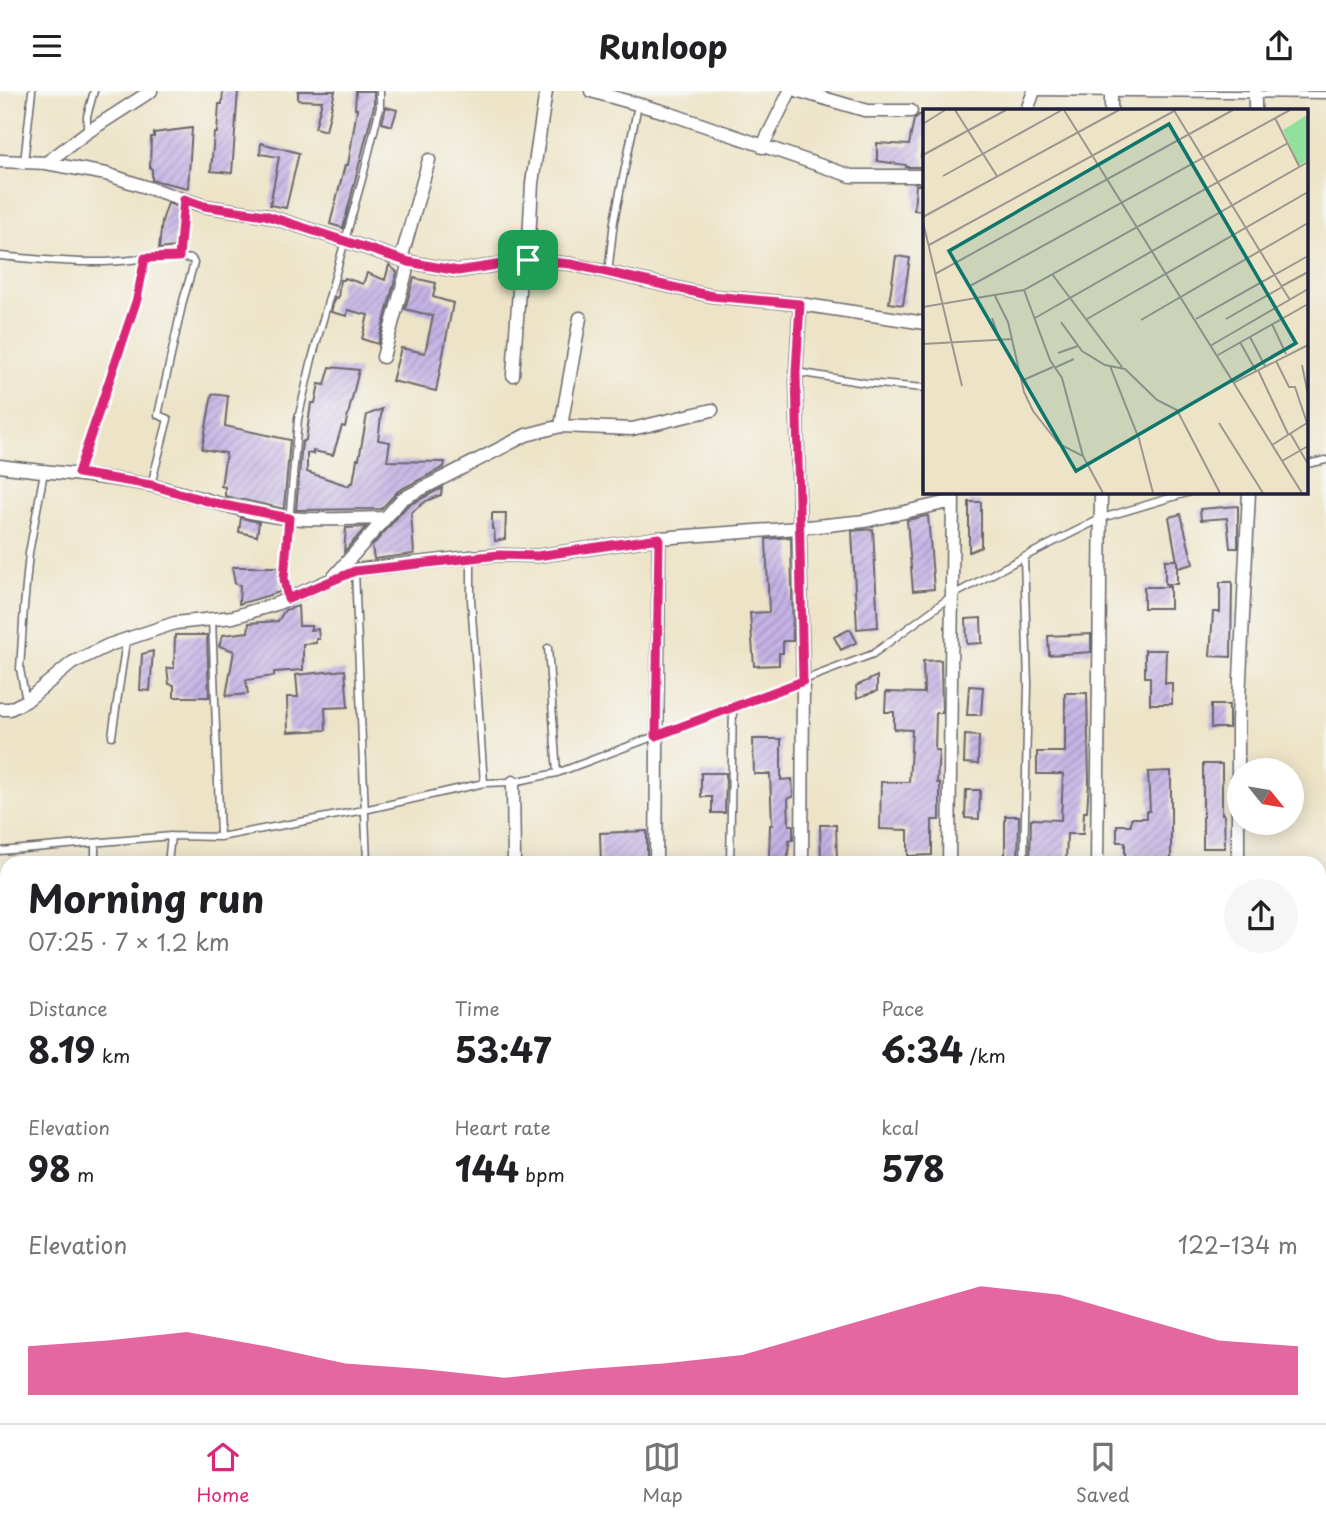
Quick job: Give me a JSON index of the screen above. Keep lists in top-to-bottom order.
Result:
{
  "north": "bottom right",
  "page": {
    "header": "Runloop",
    "heading": ["Morning run", "07:25 · 7 × 1.2 km"],
    "stats": [
      ["Distance", "8.19 km"],
      ["Time", "53:47"],
      ["Pace", "6:34 /km"],
      ["Elevation", "98 m"],
      ["Heart rate", "144 bpm"],
      ["kcal", "578"]
    ],
    "chart": ["Elevation", "122–134 m"],
    "tabs": ["Home", "Map", "Saved"]
  }
}
